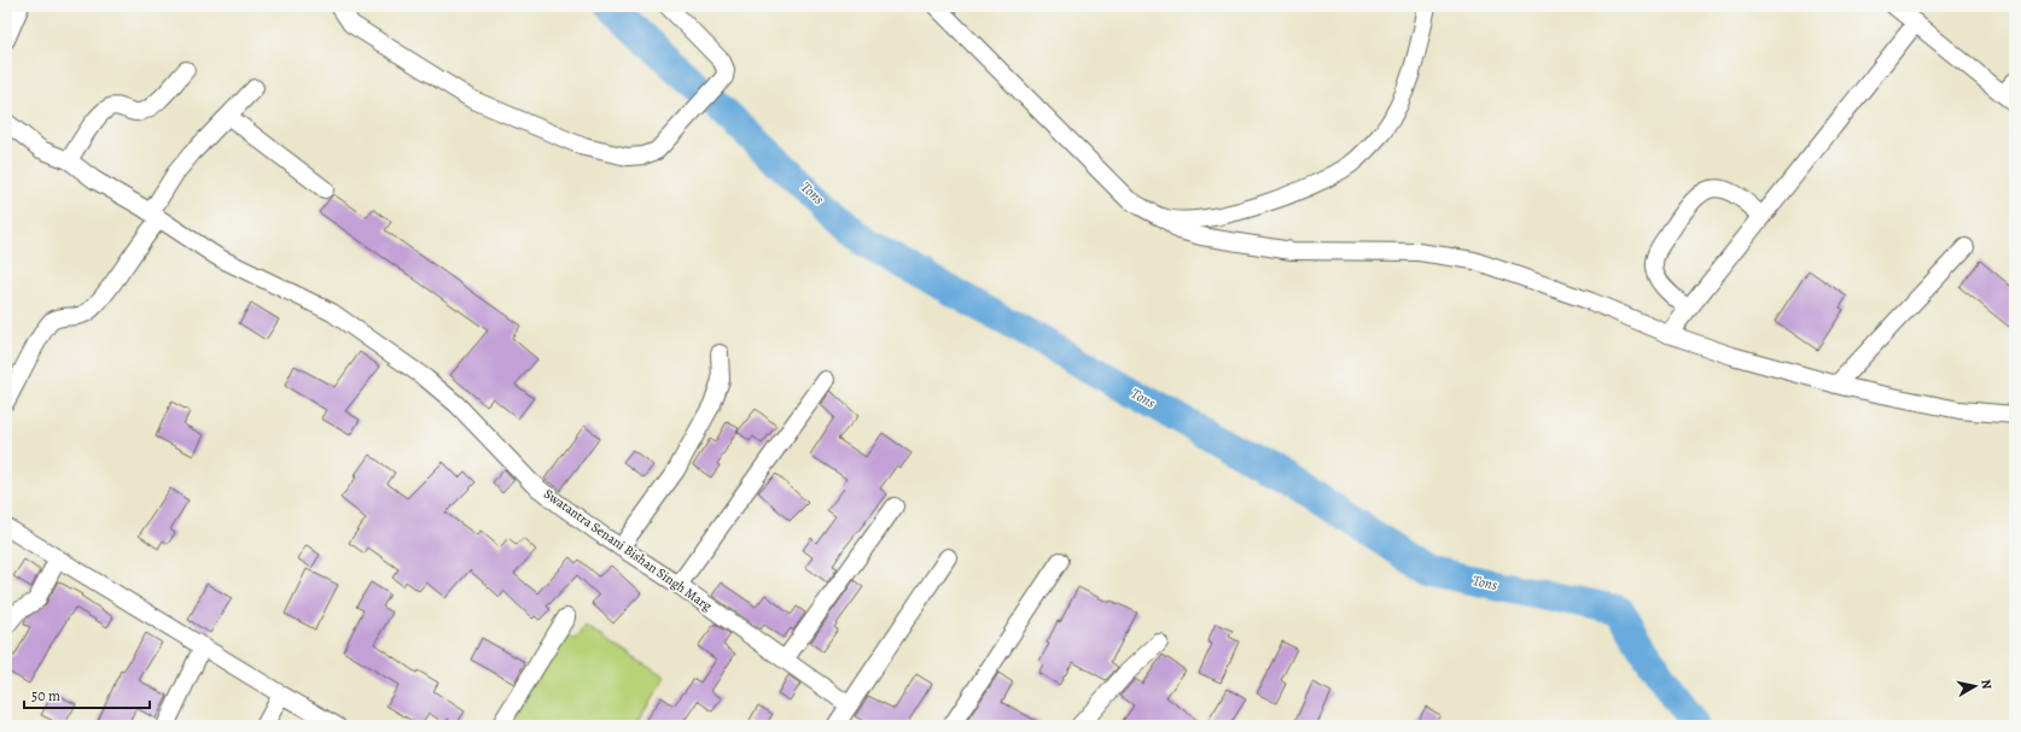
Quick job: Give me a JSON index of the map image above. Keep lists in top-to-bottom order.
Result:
{
  "streets": {
    "street": ["Swatantra Senani Bishan Singh Marg"]
  },
  "water": ["Tons"],
  "scale_bar": "50 m",
  "north": "right"
}
